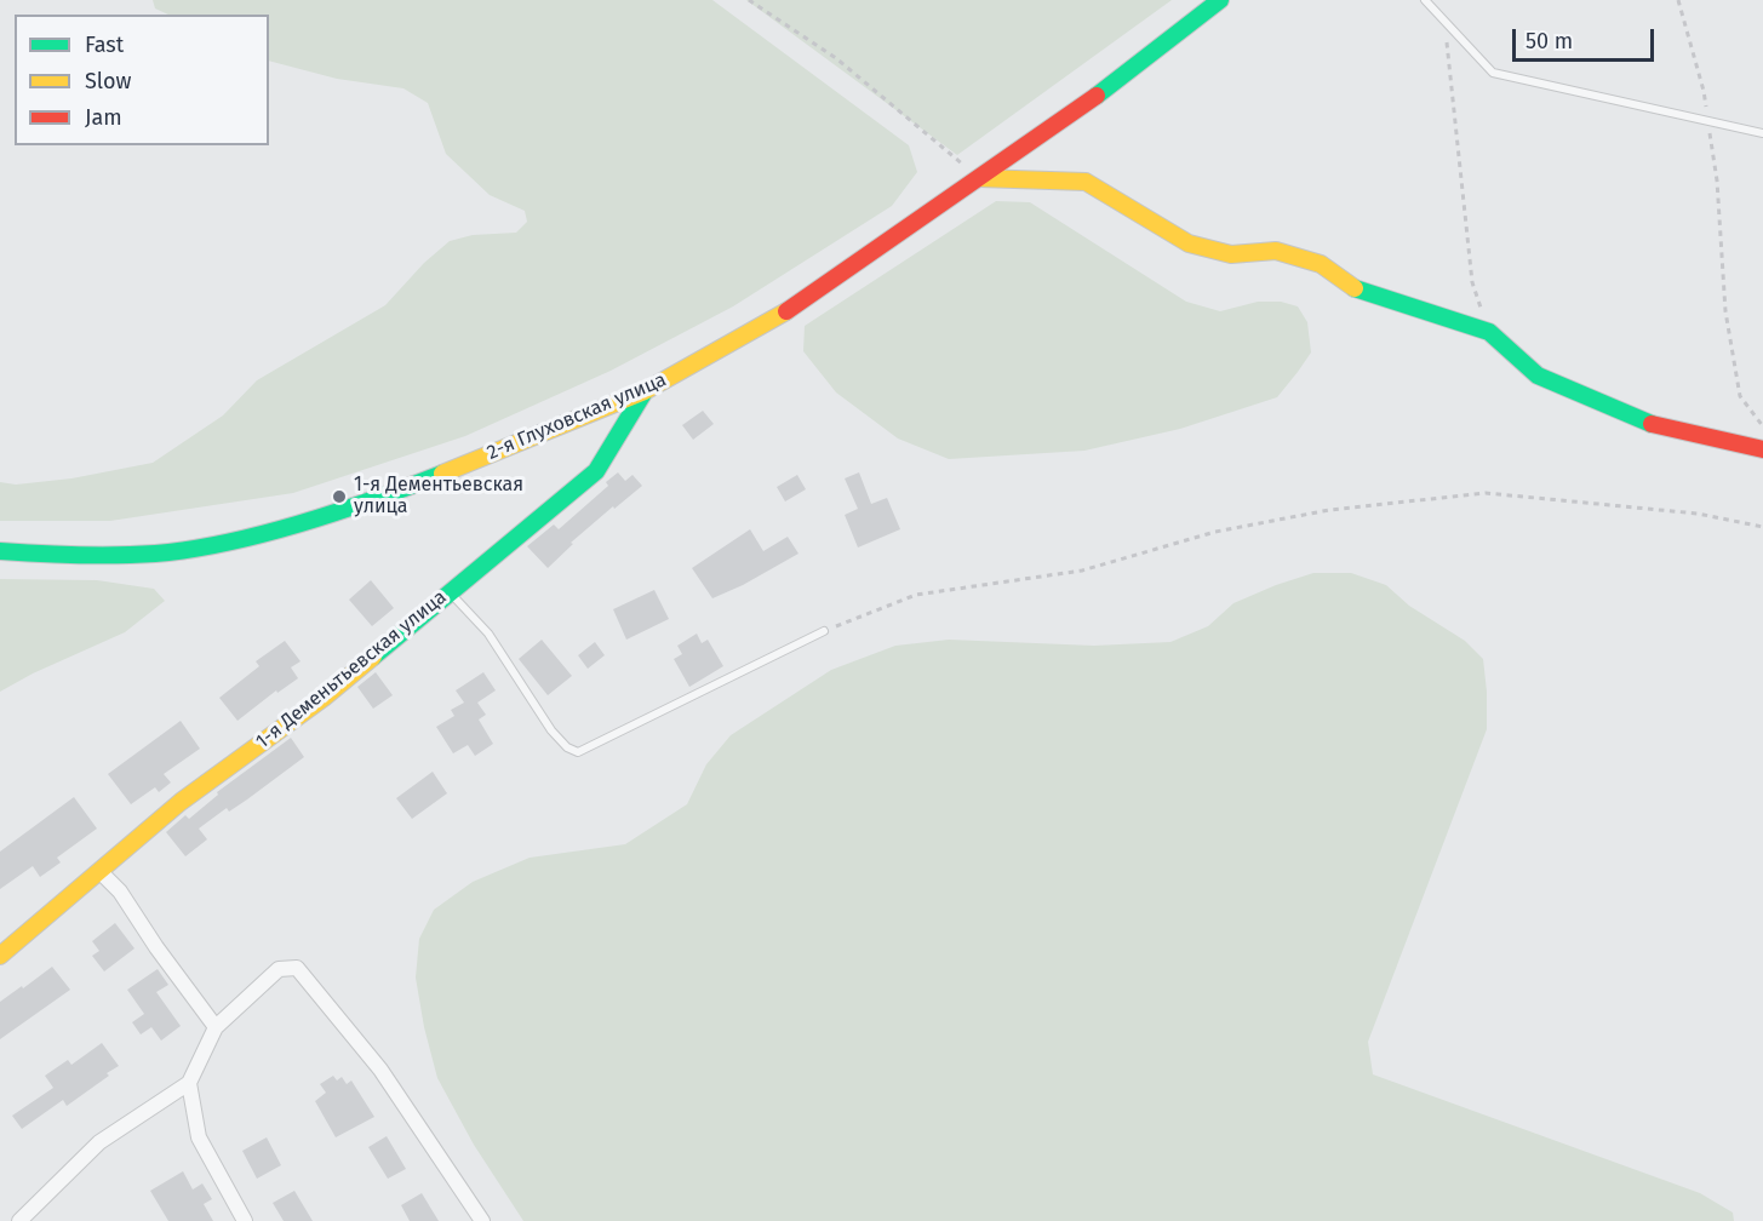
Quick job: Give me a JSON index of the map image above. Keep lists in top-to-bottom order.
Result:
{
  "streets": {
    "main road": ["2-я Глуховская улица", "1-я Деменьтьевская улица"]
  },
  "crossings": [
    ["2-я Глуховская улица", "1-я Деменьтьевская улица"]
  ],
  "places": ["1-я Дементьевская улица"],
  "legend": ["Fast", "Slow", "Jam"],
  "scale_bar": "50 m"
}
